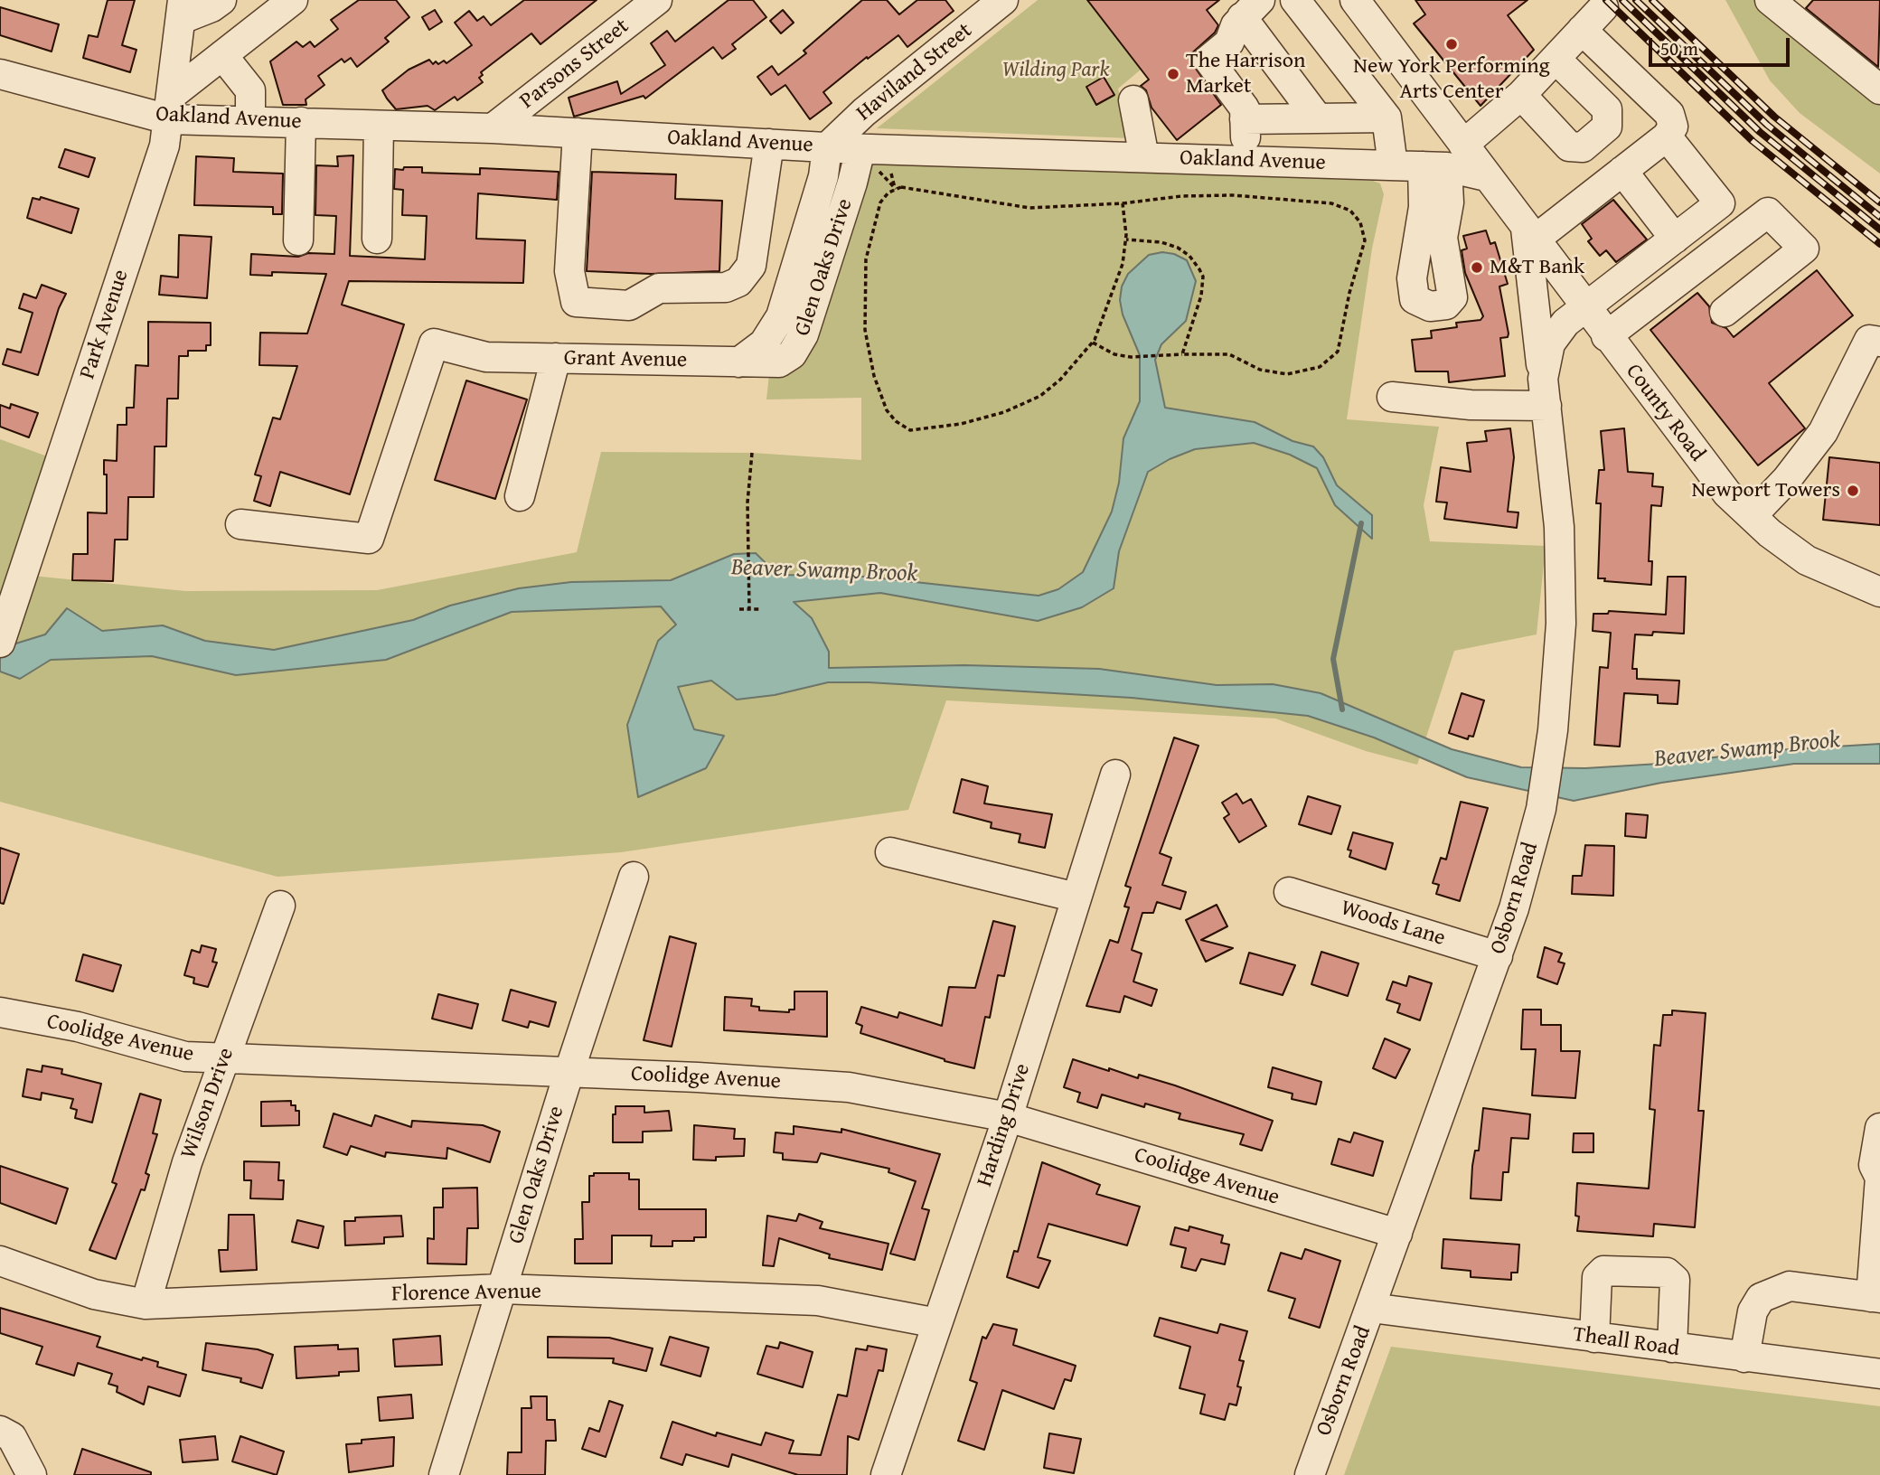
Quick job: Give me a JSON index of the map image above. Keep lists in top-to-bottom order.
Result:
{
  "streets": {
    "street": [
      "Parsons Street",
      "Haviland Street",
      "Oakland Avenue",
      "Glen Oaks Drive",
      "Park Avenue",
      "Grant Avenue",
      "County Road",
      "Osborn Road",
      "Woods Lane",
      "Coolidge Avenue",
      "Wilson Drive",
      "Harding Drive",
      "Florence Avenue",
      "Theall Road"
    ]
  },
  "crossings": [
    ["Parsons Street", "Oakland Avenue"],
    ["Haviland Street", "Oakland Avenue"],
    ["Haviland Street", "Glen Oaks Drive"],
    ["Oakland Avenue", "Glen Oaks Drive"],
    ["Oakland Avenue", "Park Avenue"],
    ["Oakland Avenue", "County Road"],
    ["Glen Oaks Drive", "Grant Avenue"],
    ["Glen Oaks Drive", "Coolidge Avenue"],
    ["Glen Oaks Drive", "Florence Avenue"],
    ["County Road", "Osborn Road"],
    ["Osborn Road", "Woods Lane"],
    ["Osborn Road", "Coolidge Avenue"],
    ["Osborn Road", "Theall Road"],
    ["Coolidge Avenue", "Wilson Drive"],
    ["Coolidge Avenue", "Harding Drive"],
    ["Wilson Drive", "Florence Avenue"],
    ["Harding Drive", "Florence Avenue"]
  ],
  "water": ["Beaver Swamp Brook"],
  "parks": ["Wilding Park"],
  "places": [
    "New York Performing Arts Center",
    "The Harrison Market",
    "M&T Bank",
    "Newport Towers"
  ],
  "scale_bar": "50 m"
}
